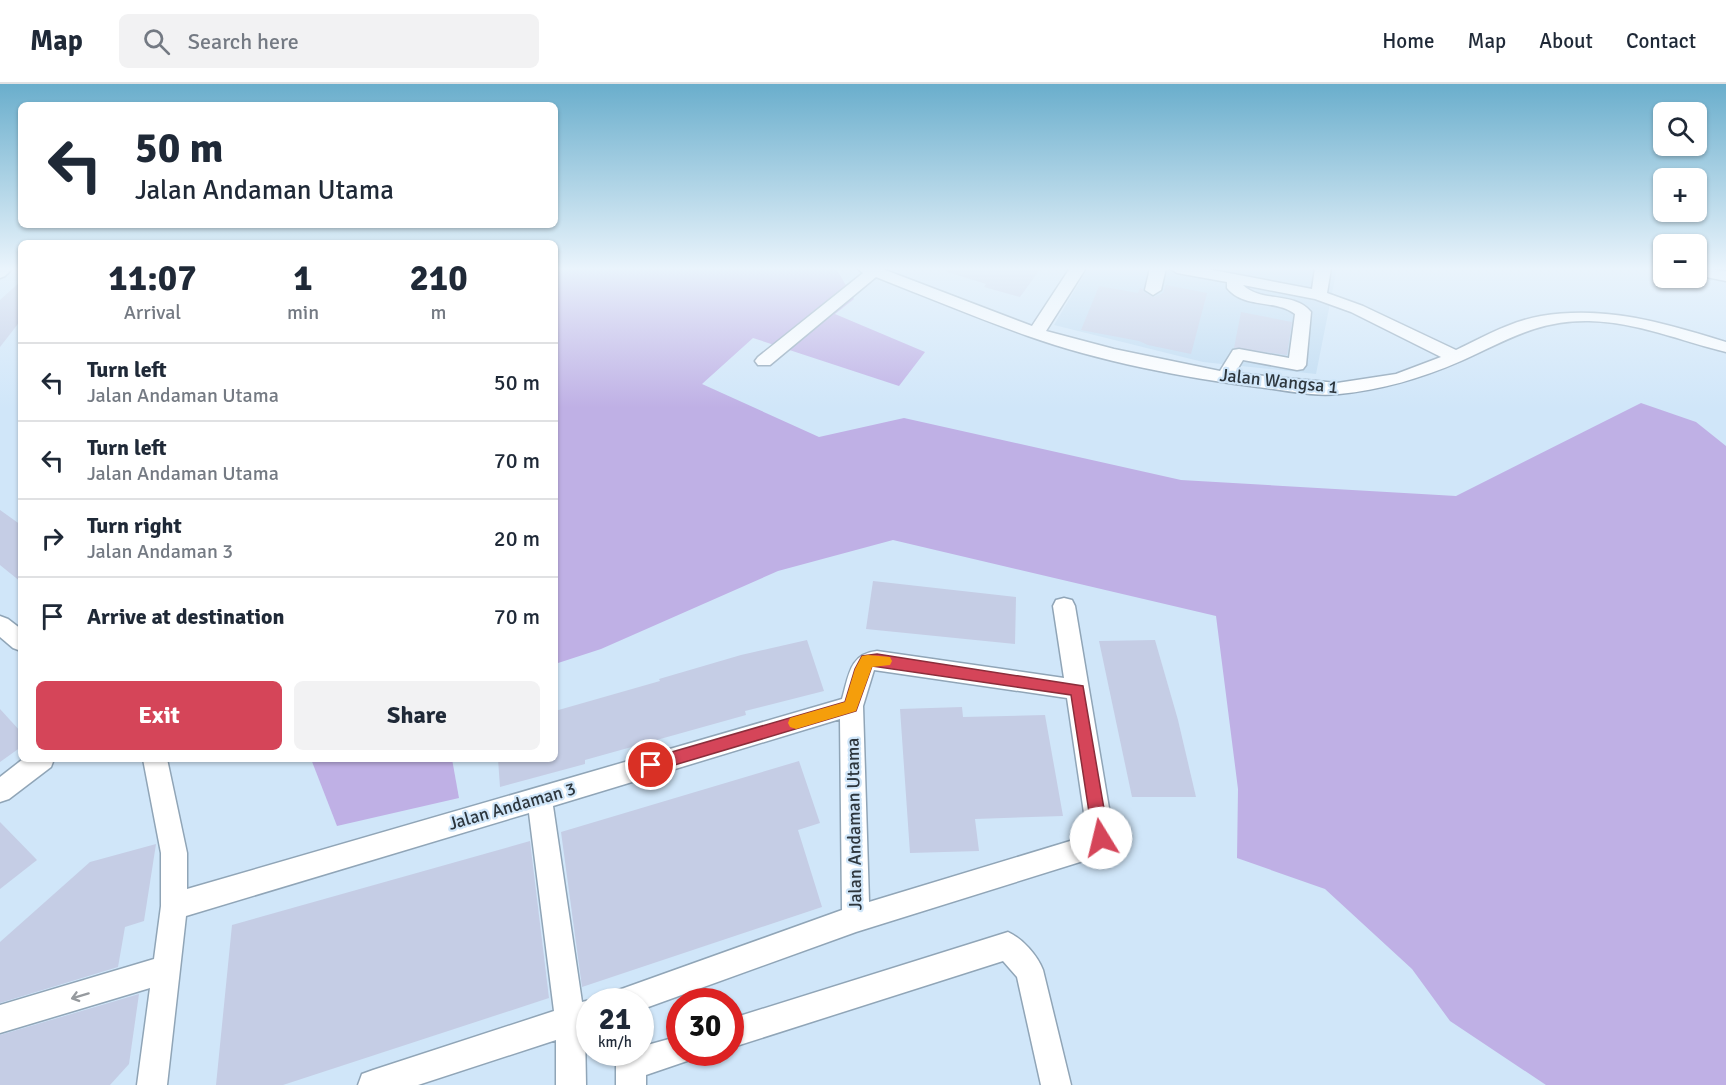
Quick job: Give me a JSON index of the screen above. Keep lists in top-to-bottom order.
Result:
{
  "streets": {
    "street": ["Jalan Wangsa 1", "Jalan Andaman 3", "Jalan Andaman Utama"]
  },
  "crossings": [
    ["Jalan Andaman 3", "Jalan Andaman Utama"]
  ],
  "page": {
    "header": "Map",
    "search": "Search here",
    "nav": [
      "Home",
      "Map",
      "About",
      "Contact"
    ],
    "map_buttons": ["+", "−"],
    "turn": ["50 m", "Jalan Andaman Utama"],
    "eta": [
      "11:07",
      "Arrival",
      "1",
      "min",
      "210",
      "m"
    ],
    "list": [
      {
        "name": "Turn left",
        "note": "Jalan Andaman Utama",
        "value": "50 m"
      },
      {
        "name": "Turn left",
        "note": "Jalan Andaman Utama",
        "value": "70 m"
      },
      {
        "name": "Turn right",
        "note": "Jalan Andaman 3",
        "value": "20 m"
      },
      {
        "name": "Arrive at destination",
        "value": "70 m"
      }
    ],
    "buttons": ["Exit", "Share"],
    "speed": "21 km/h",
    "limit": "30"
  }
}
